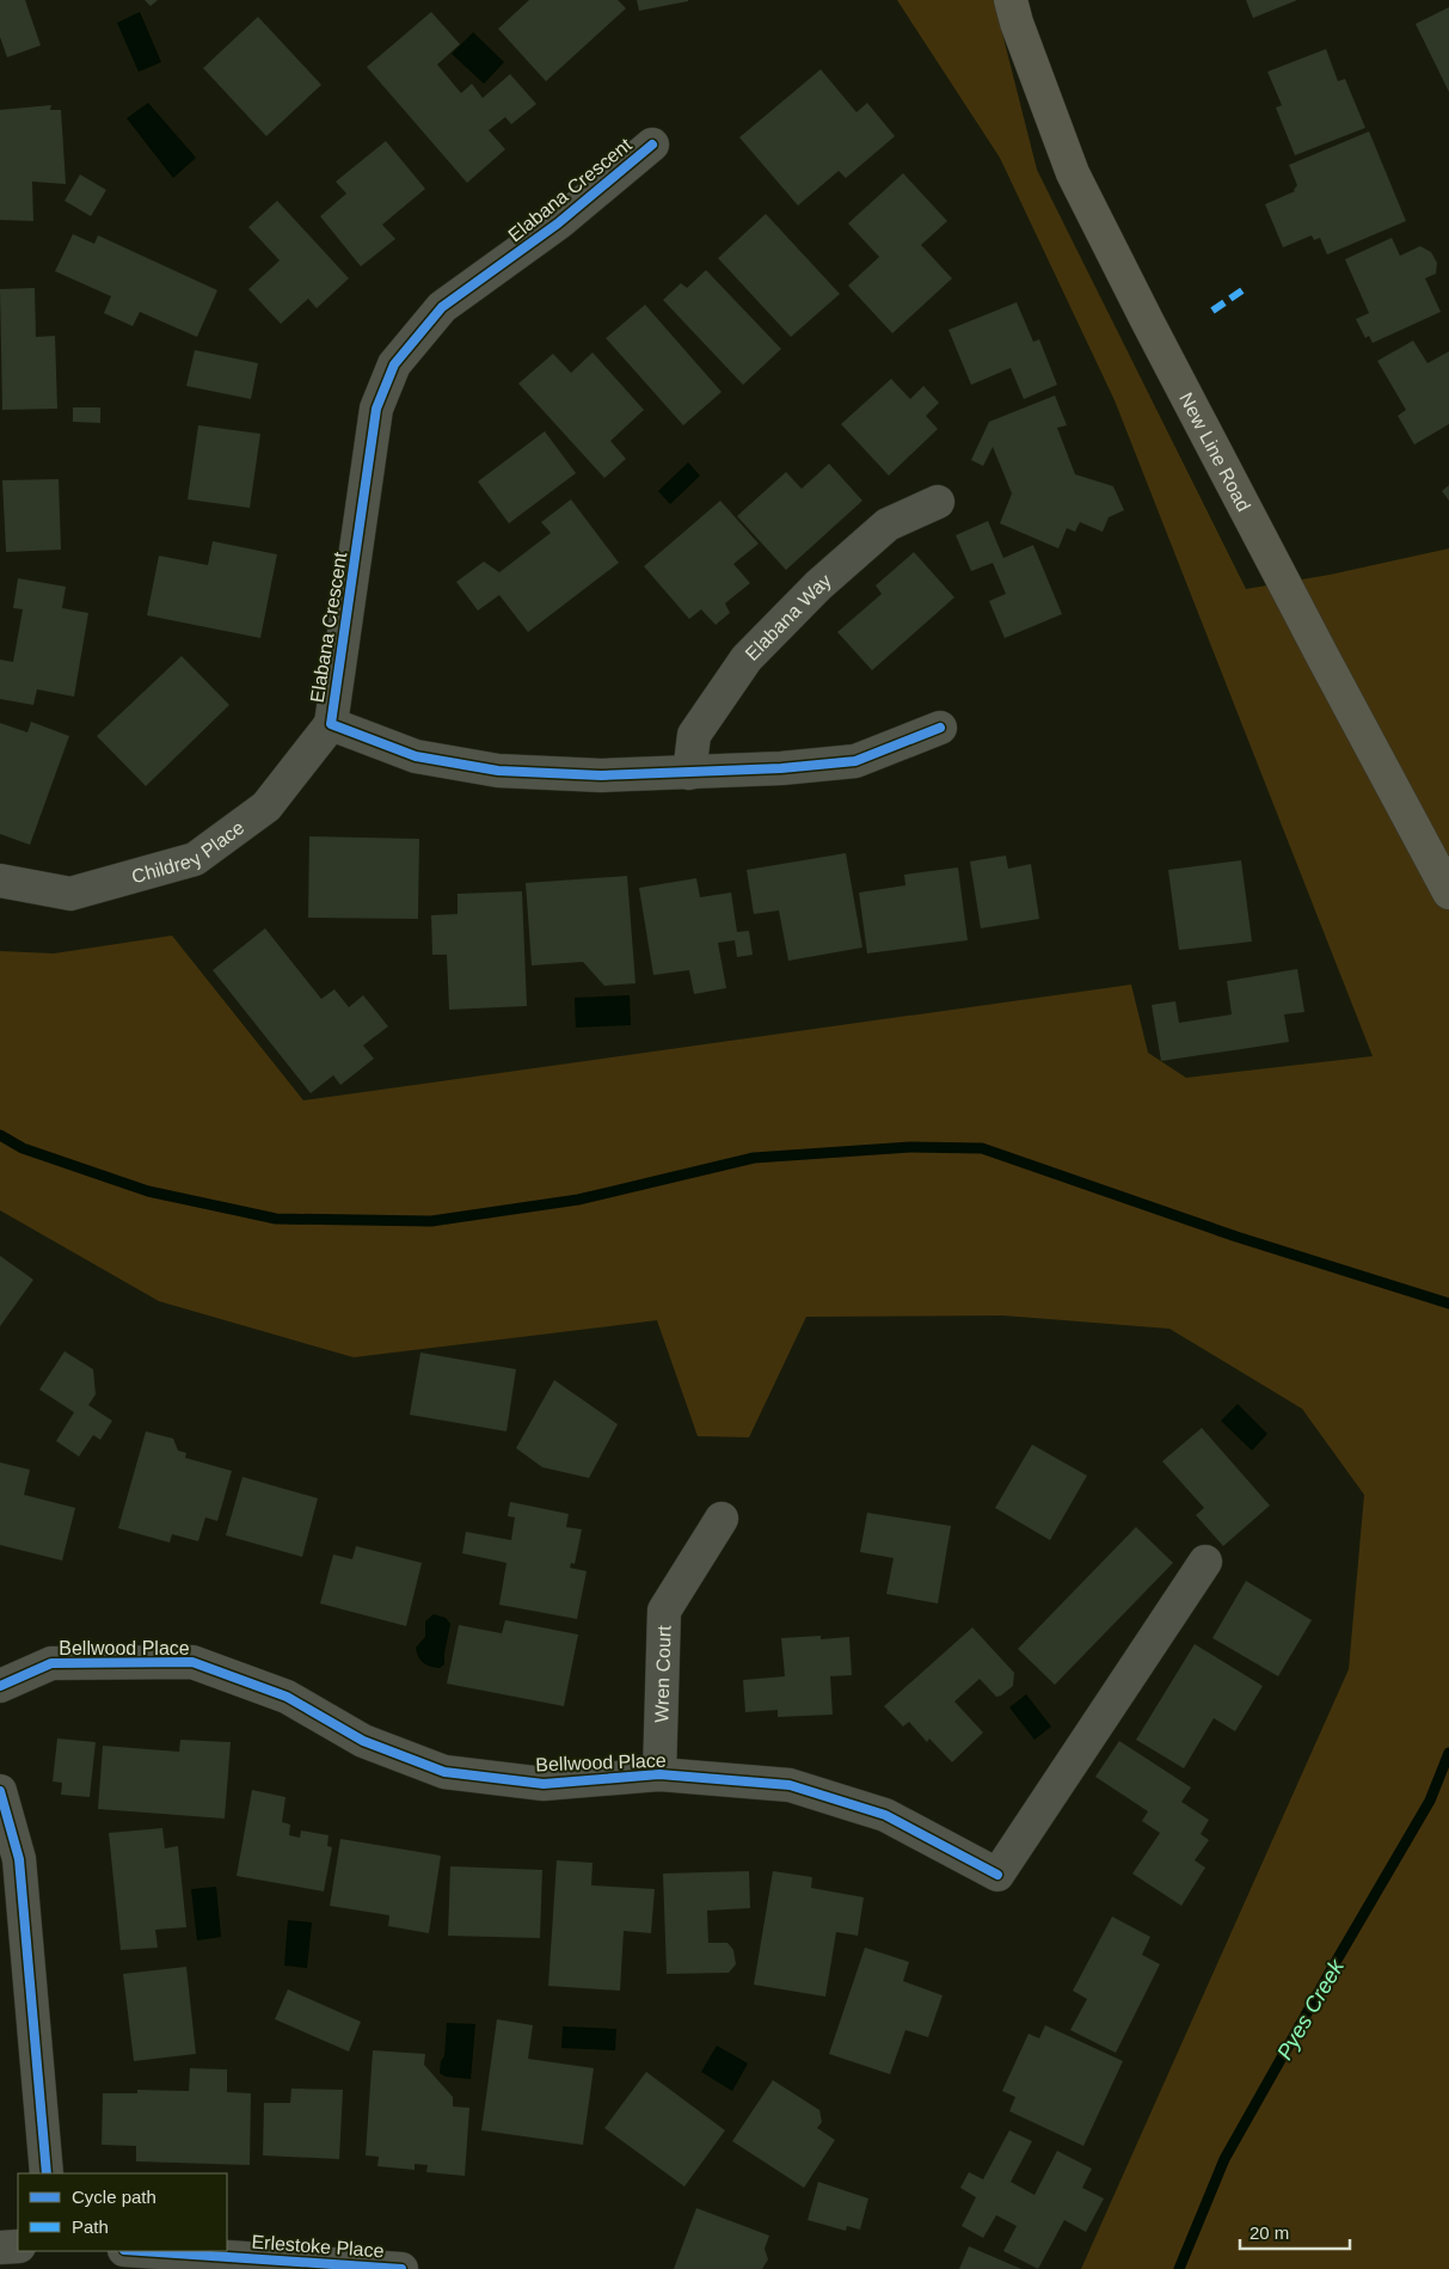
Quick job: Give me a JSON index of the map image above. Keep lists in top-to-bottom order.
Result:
{
  "streets": {
    "main road": ["New Line Road"],
    "street": [
      "Elabana Crescent",
      "Elabana Way",
      "Childrey Place",
      "Bellwood Place",
      "Wren Court",
      "Erlestoke Place"
    ]
  },
  "crossings": [
    ["Elabana Crescent", "Elabana Way"],
    ["Elabana Crescent", "Childrey Place"],
    ["Bellwood Place", "Wren Court"]
  ],
  "water": ["Pyes Creek"],
  "legend": ["Cycle path", "Path"],
  "scale_bar": "20 m"
}
